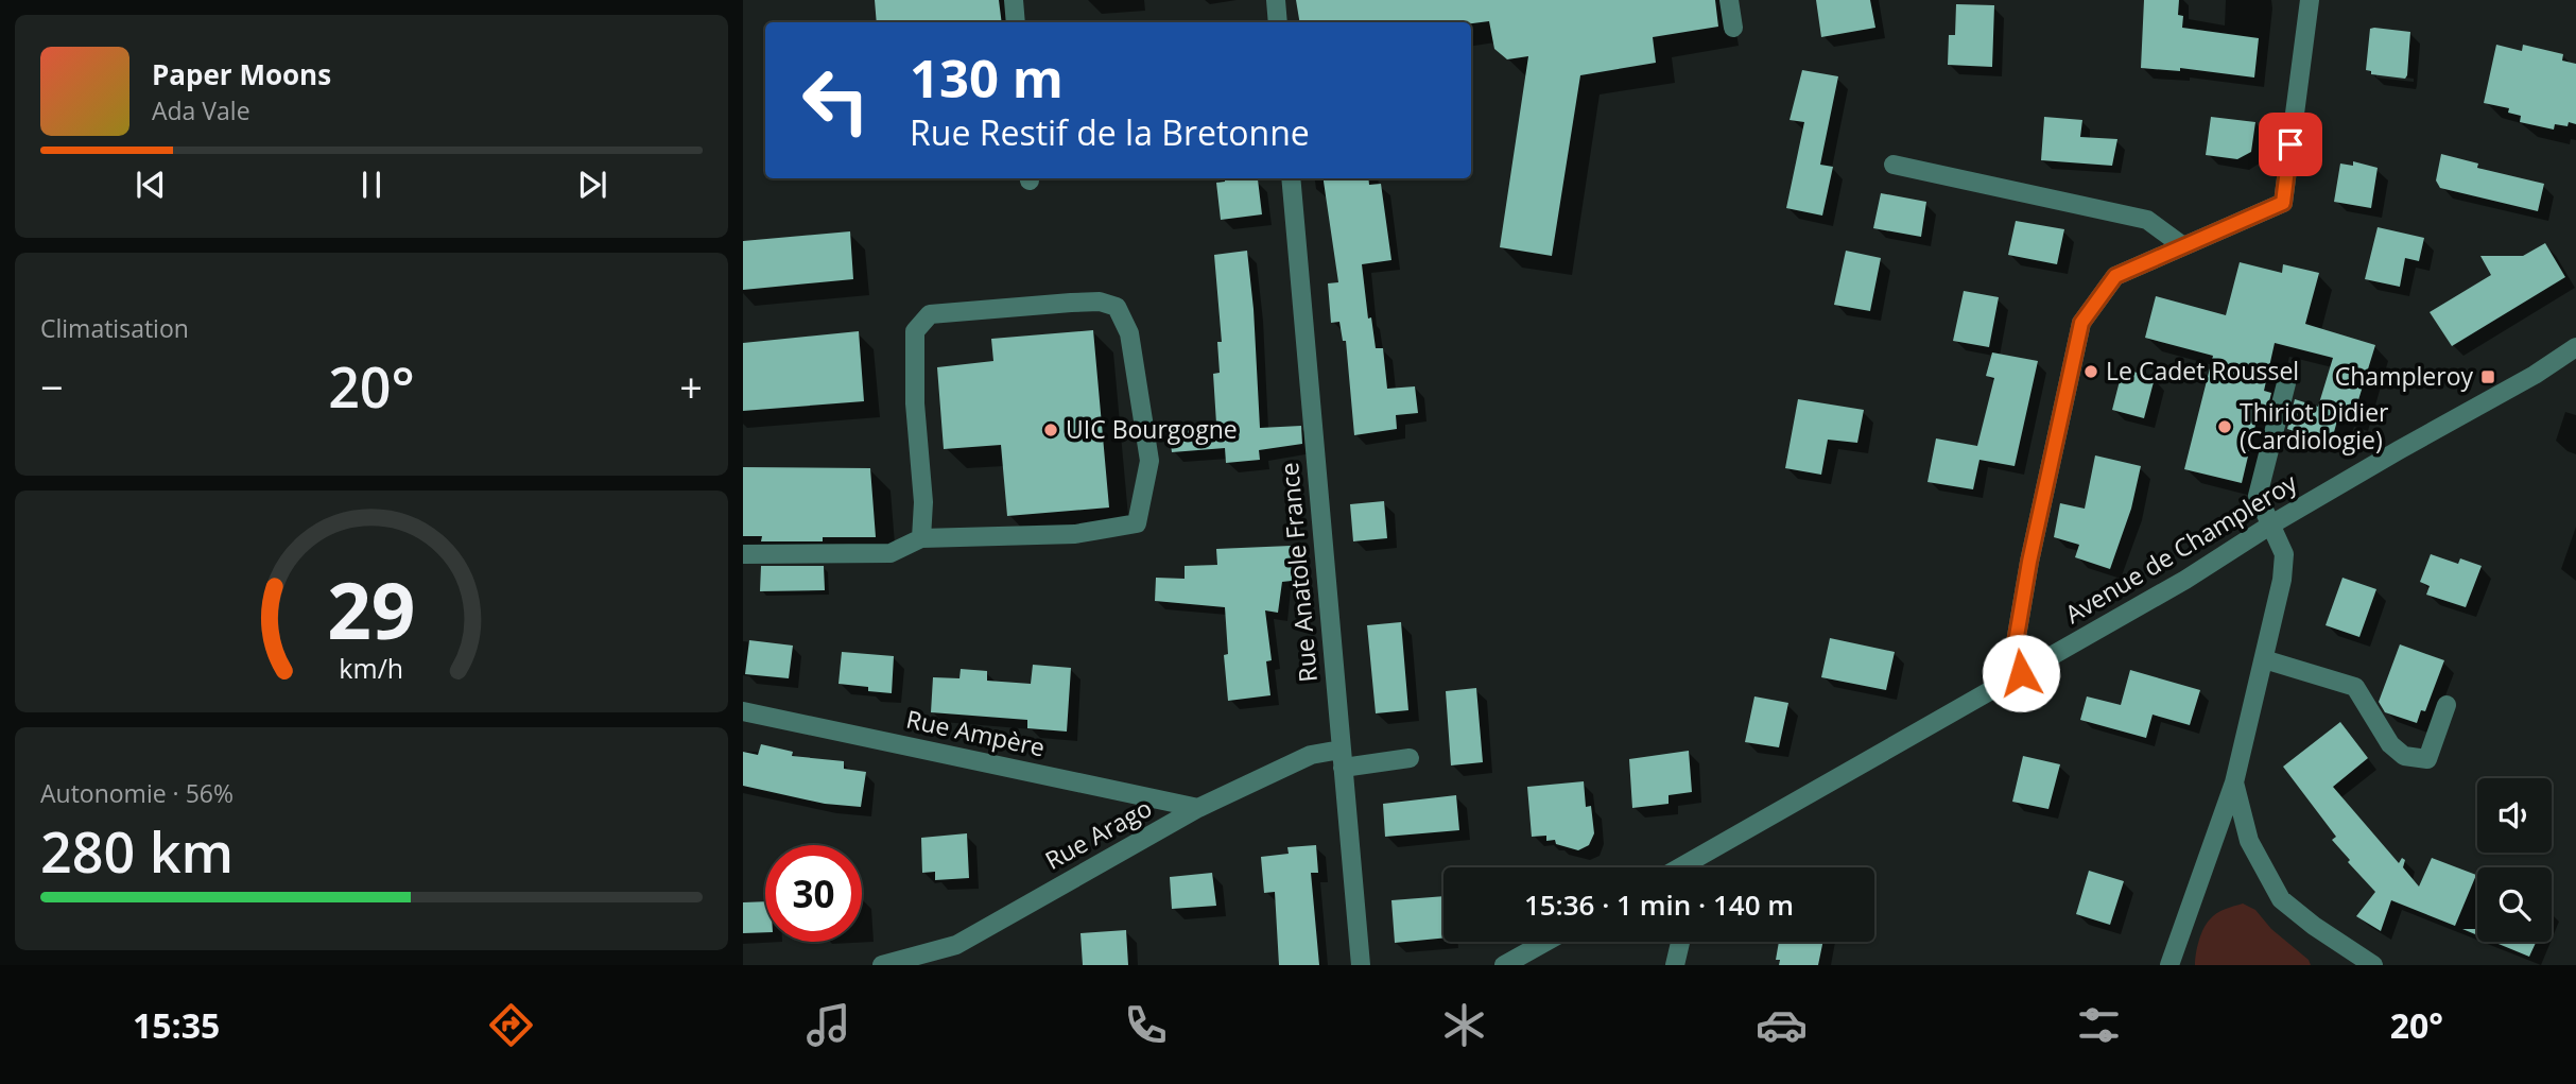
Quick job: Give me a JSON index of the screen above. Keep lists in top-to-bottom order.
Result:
{
  "streets": {
    "street": [
      "Avenue de Champleroy",
      "Rue Anatole France",
      "Rue Ampère",
      "Rue Arago"
    ]
  },
  "crossings": [
    ["Rue Anatole France", "Rue Arago"],
    ["Rue Ampère", "Rue Arago"]
  ],
  "places": {
    "other": ["Le Cadet Roussel", "Thiriot Didier (Cardiologie)", "UIC Bourgogne"],
    "transit": ["Champleroy"]
  },
  "page": {
    "turn": ["130 m", "Rue Restif de la Bretonne"],
    "song": ["Paper Moons", "Ada Vale"],
    "tile": [
      "Climatisation",
      ["Autonomie · 56%", "280 km"]
    ],
    "heat": ["−", "20°", "+"],
    "limit": "30",
    "trip": "15:36 · 1 min · 140 m",
    "tabs": ["15:35", "20°"],
    "gauge": ["29", "km/h"]
  }
}
